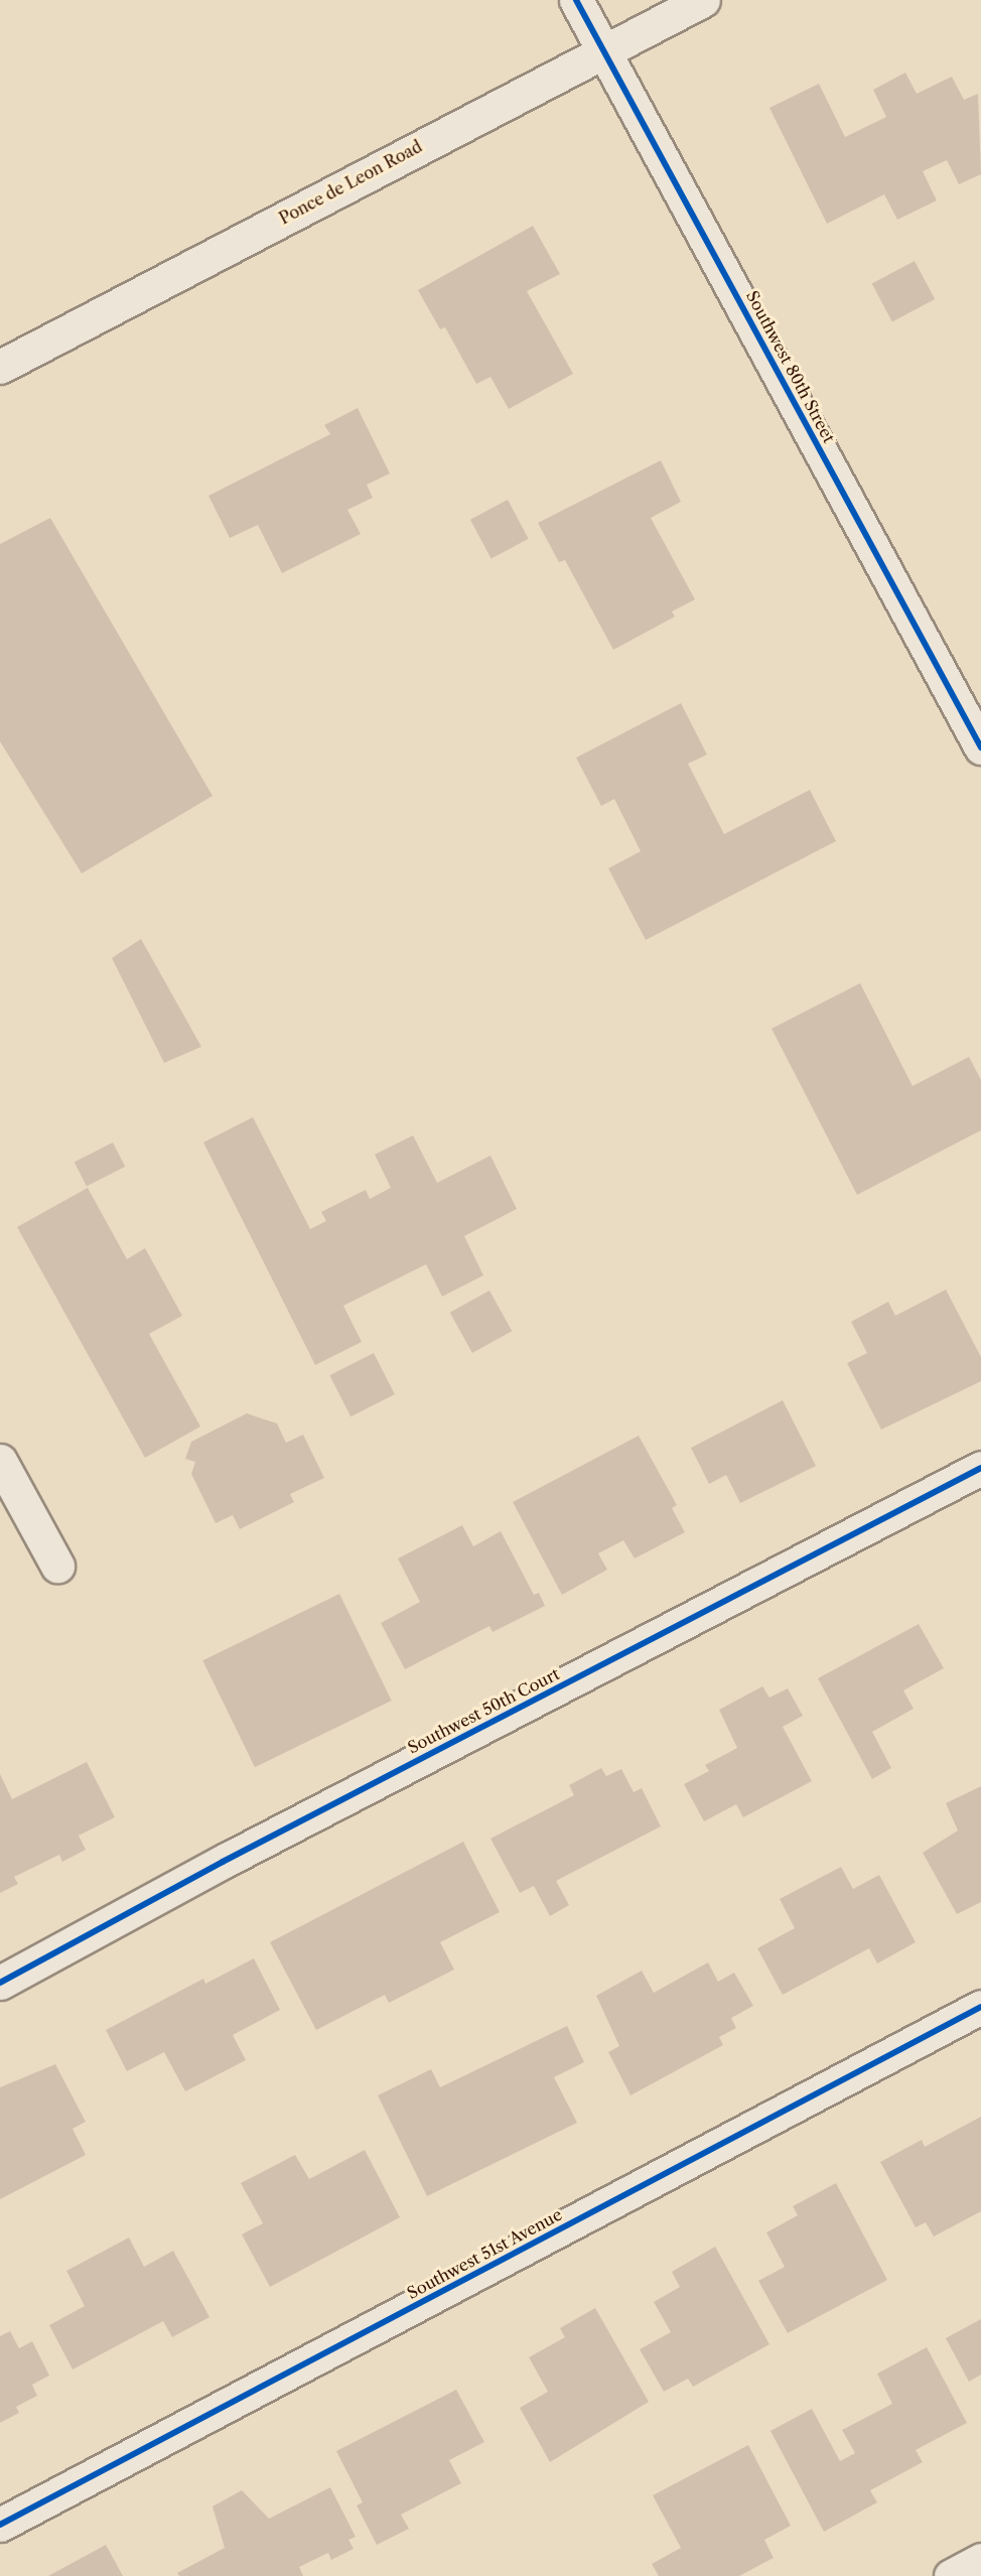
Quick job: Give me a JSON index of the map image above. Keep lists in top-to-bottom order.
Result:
{
  "streets": {
    "street": [
      "Ponce de Leon Road",
      "Southwest 80th Street",
      "Southwest 50th Court",
      "Southwest 51st Avenue"
    ]
  },
  "crossings": [
    ["Ponce de Leon Road", "Southwest 80th Street"]
  ]
}
